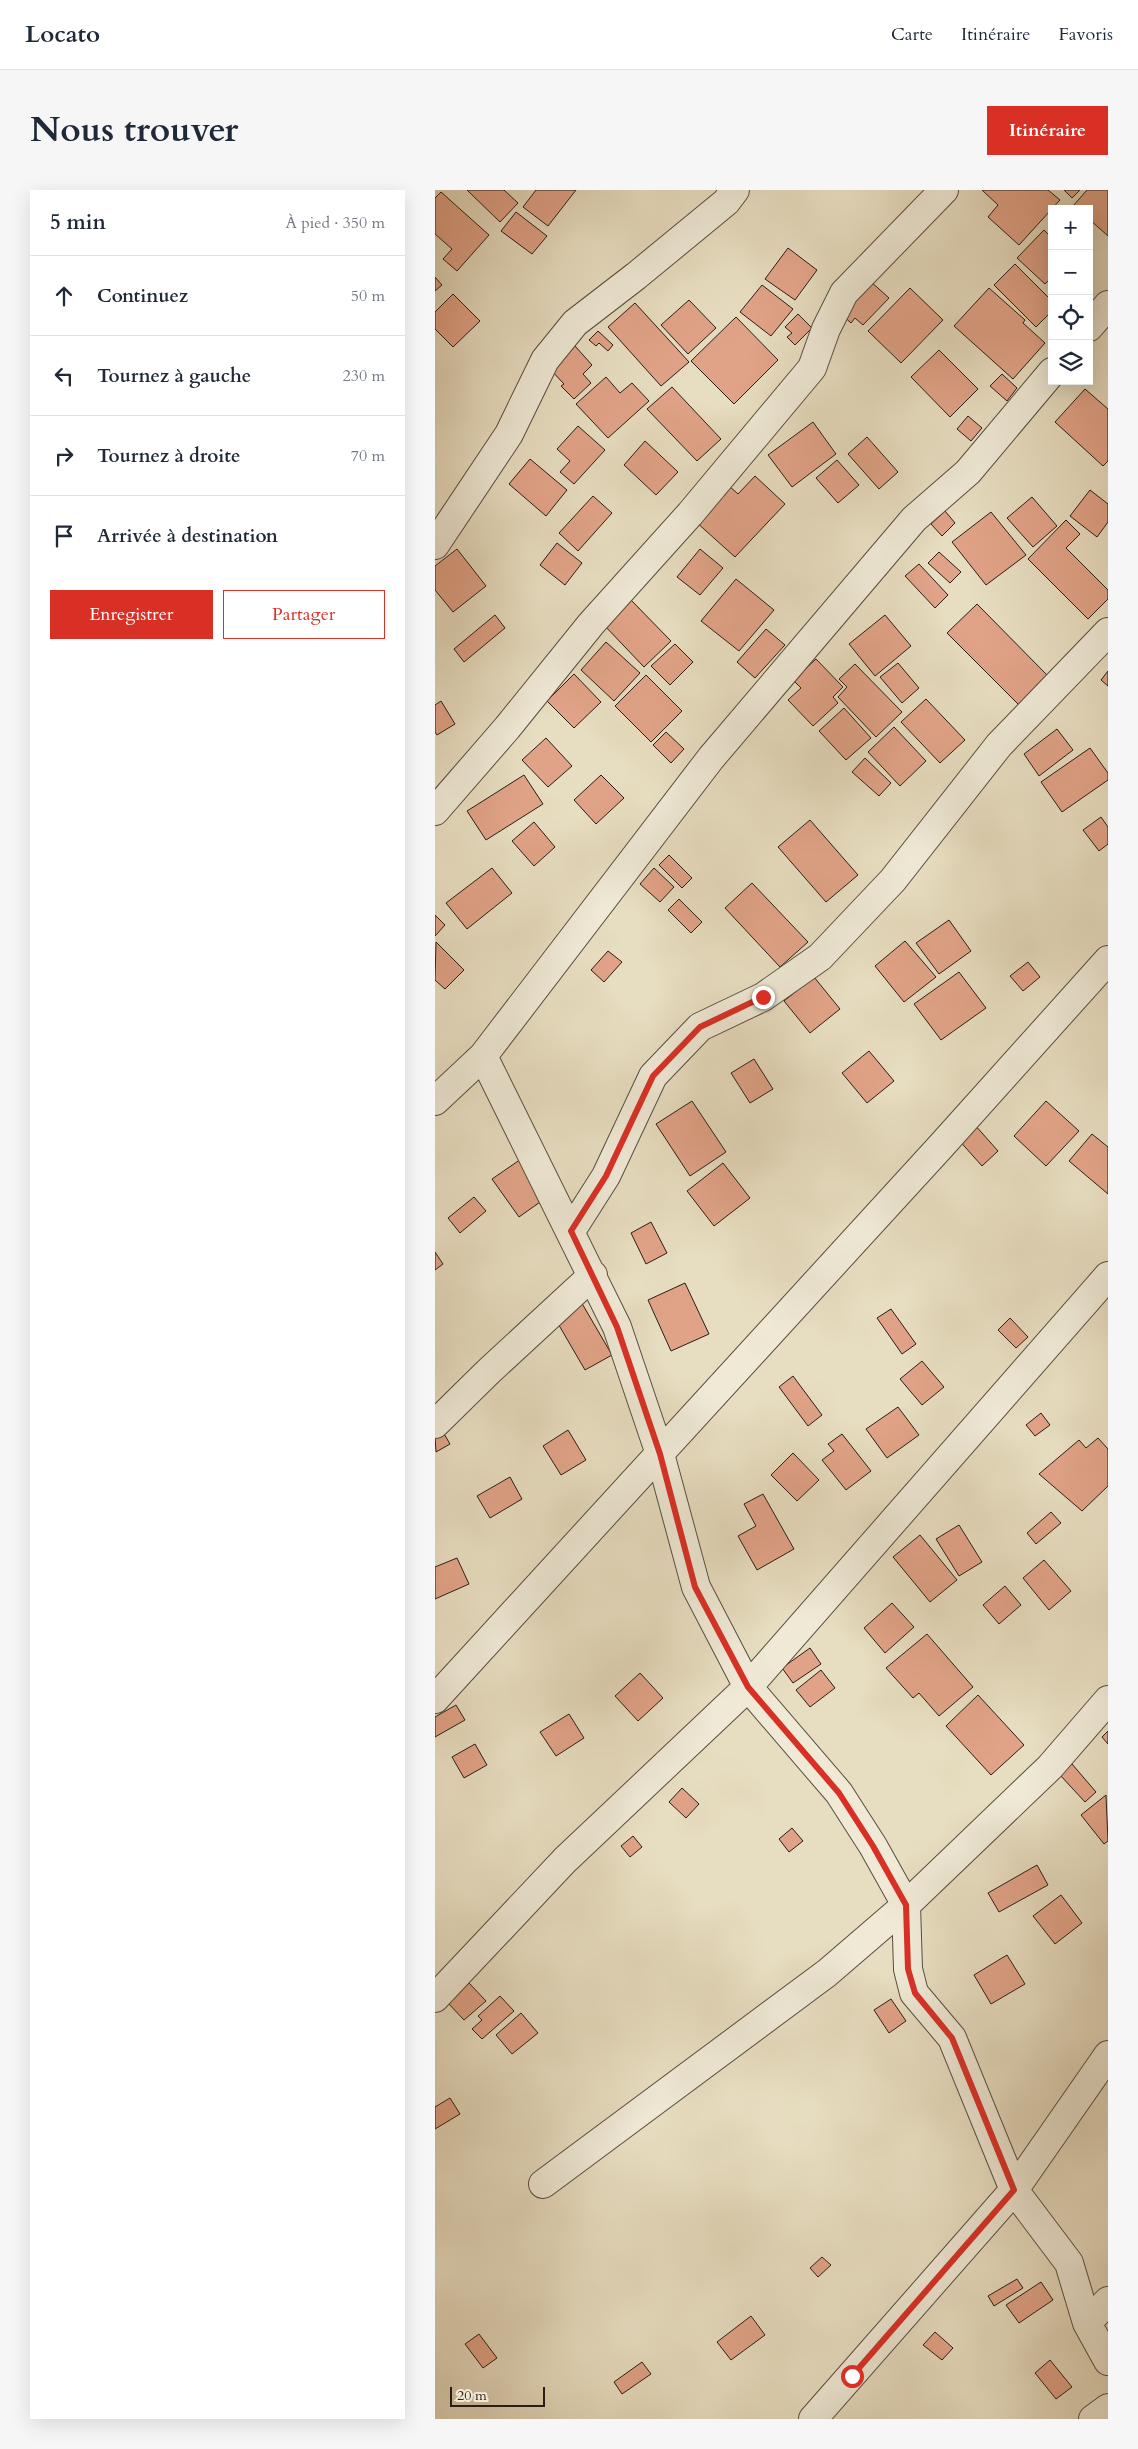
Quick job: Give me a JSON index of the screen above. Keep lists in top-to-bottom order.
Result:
{
  "scale_bar": "20 m",
  "page": {
    "header": "Locato",
    "nav": ["Carte", "Itinéraire", "Favoris"],
    "title": "Nous trouver",
    "buttons": [
      "Itinéraire",
      ["Enregistrer", "Partager"]
    ],
    "heading": ["5 min", "À pied · 350 m"],
    "map_buttons": ["+", "−"],
    "list": [
      ["Continuez", "50 m"],
      ["Tournez à gauche", "230 m"],
      ["Tournez à droite", "70 m"],
      "Arrivée à destination"
    ],
    "scale": "20 m"
  }
}
